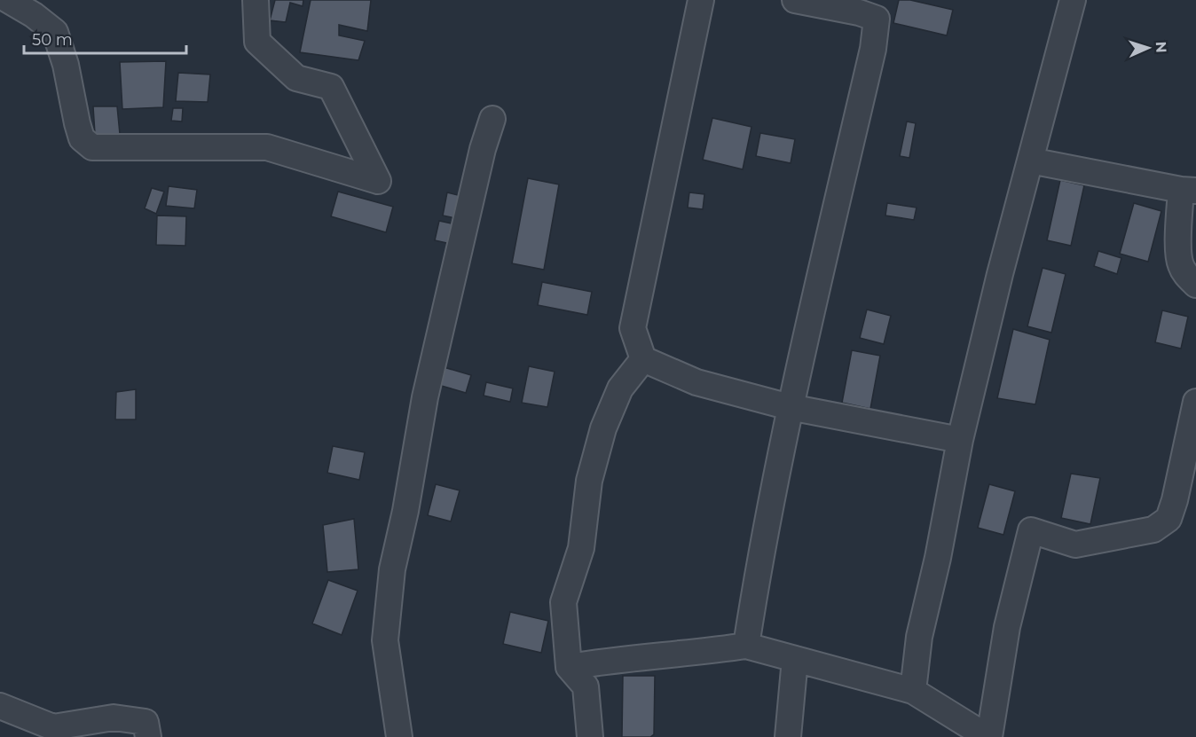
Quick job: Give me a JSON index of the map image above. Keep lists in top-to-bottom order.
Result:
{
  "scale_bar": "50 m",
  "north": "right"
}
